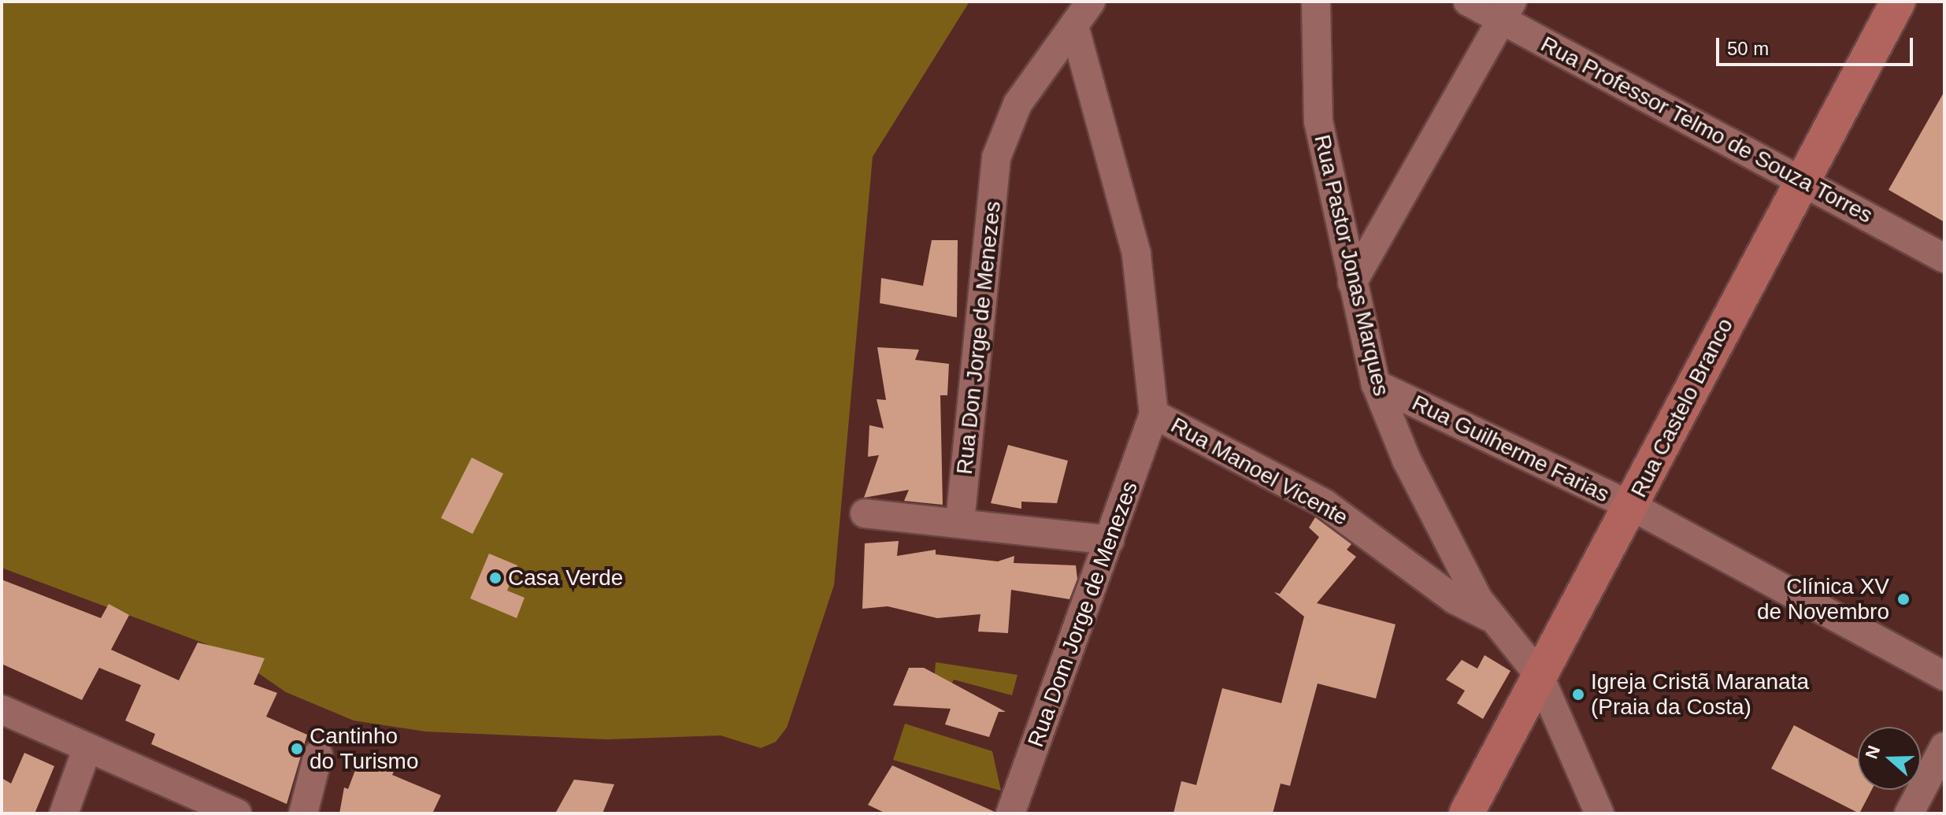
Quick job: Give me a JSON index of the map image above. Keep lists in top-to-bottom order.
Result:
{
  "streets": {
    "main road": ["Rua Castelo Branco"],
    "street": [
      "Rua Professor Telmo de Souza Torres",
      "Rua Pastor Jonas Marques",
      "Rua Don Jorge de Menezes",
      "Rua Guilherme Farias",
      "Rua Manoel Vicente",
      "Rua Dom Jorge de Menezes"
    ]
  },
  "crossings": [
    ["Rua Professor Telmo de Souza Torres", "Rua Castelo Branco"],
    ["Rua Pastor Jonas Marques", "Rua Castelo Branco"],
    ["Rua Pastor Jonas Marques", "Rua Guilherme Farias"],
    ["Rua Pastor Jonas Marques", "Rua Manoel Vicente"],
    ["Rua Castelo Branco", "Rua Guilherme Farias"],
    ["Rua Manoel Vicente", "Rua Dom Jorge de Menezes"]
  ],
  "places": [
    "Casa Verde",
    "Clínica XV de Novembro",
    "Igreja Cristã Maranata (Praia da Costa)",
    "Cantinho do Turismo"
  ],
  "scale_bar": "50 m",
  "north": "left"
}
